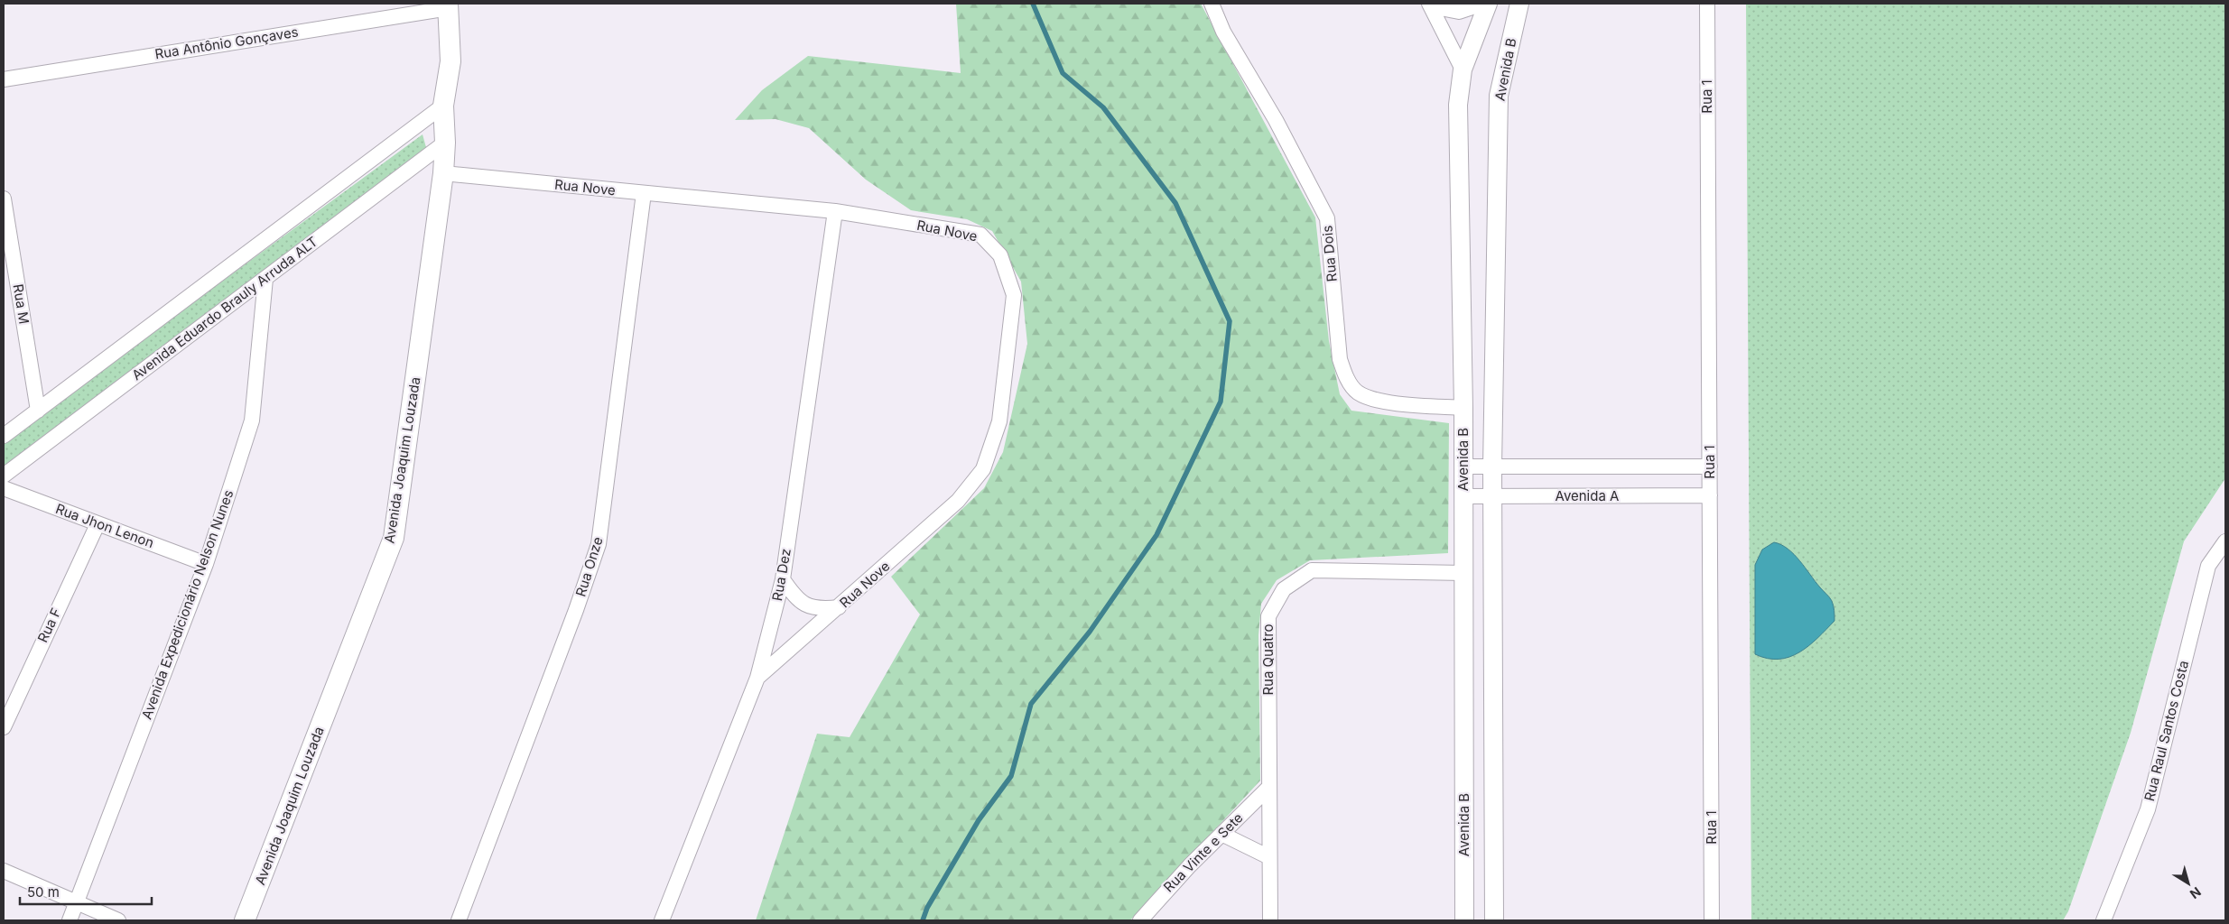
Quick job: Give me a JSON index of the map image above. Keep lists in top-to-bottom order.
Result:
{
  "streets": {
    "main road": ["Avenida Joaquim Louzada"],
    "street": [
      "Rua Antônio Gonçaves",
      "Avenida B",
      "Rua 1",
      "Rua Nove",
      "Rua Dois",
      "Rua M",
      "Avenida Eduardo Brauly Arruda ALT",
      "Avenida A",
      "Rua Jhon Lenon",
      "Rua Onze",
      "Rua Dez",
      "Avenida Expedicionário Nelson Nunes",
      "Rua F",
      "Rua Quatro",
      "Rua Raul Santos Costa",
      "Rua Vinte e Sete"
    ]
  },
  "crossings": [
    ["Rua Antônio Gonçaves", "Avenida Joaquim Louzada"],
    ["Avenida B", "Rua Dois"],
    ["Avenida B", "Avenida A"],
    ["Avenida B", "Rua Quatro"],
    ["Rua 1", "Avenida A"],
    ["Rua Nove", "Avenida Joaquim Louzada"],
    ["Rua Nove", "Rua Onze"],
    ["Rua Nove", "Rua Dez"],
    ["Avenida Eduardo Brauly Arruda ALT", "Avenida Joaquim Louzada"],
    ["Avenida Eduardo Brauly Arruda ALT", "Avenida Expedicionário Nelson Nunes"],
    ["Rua Jhon Lenon", "Avenida Expedicionário Nelson Nunes"],
    ["Rua Jhon Lenon", "Rua F"],
    ["Rua Quatro", "Rua Vinte e Sete"]
  ],
  "scale_bar": "50 m",
  "north": "bottom right"
}
